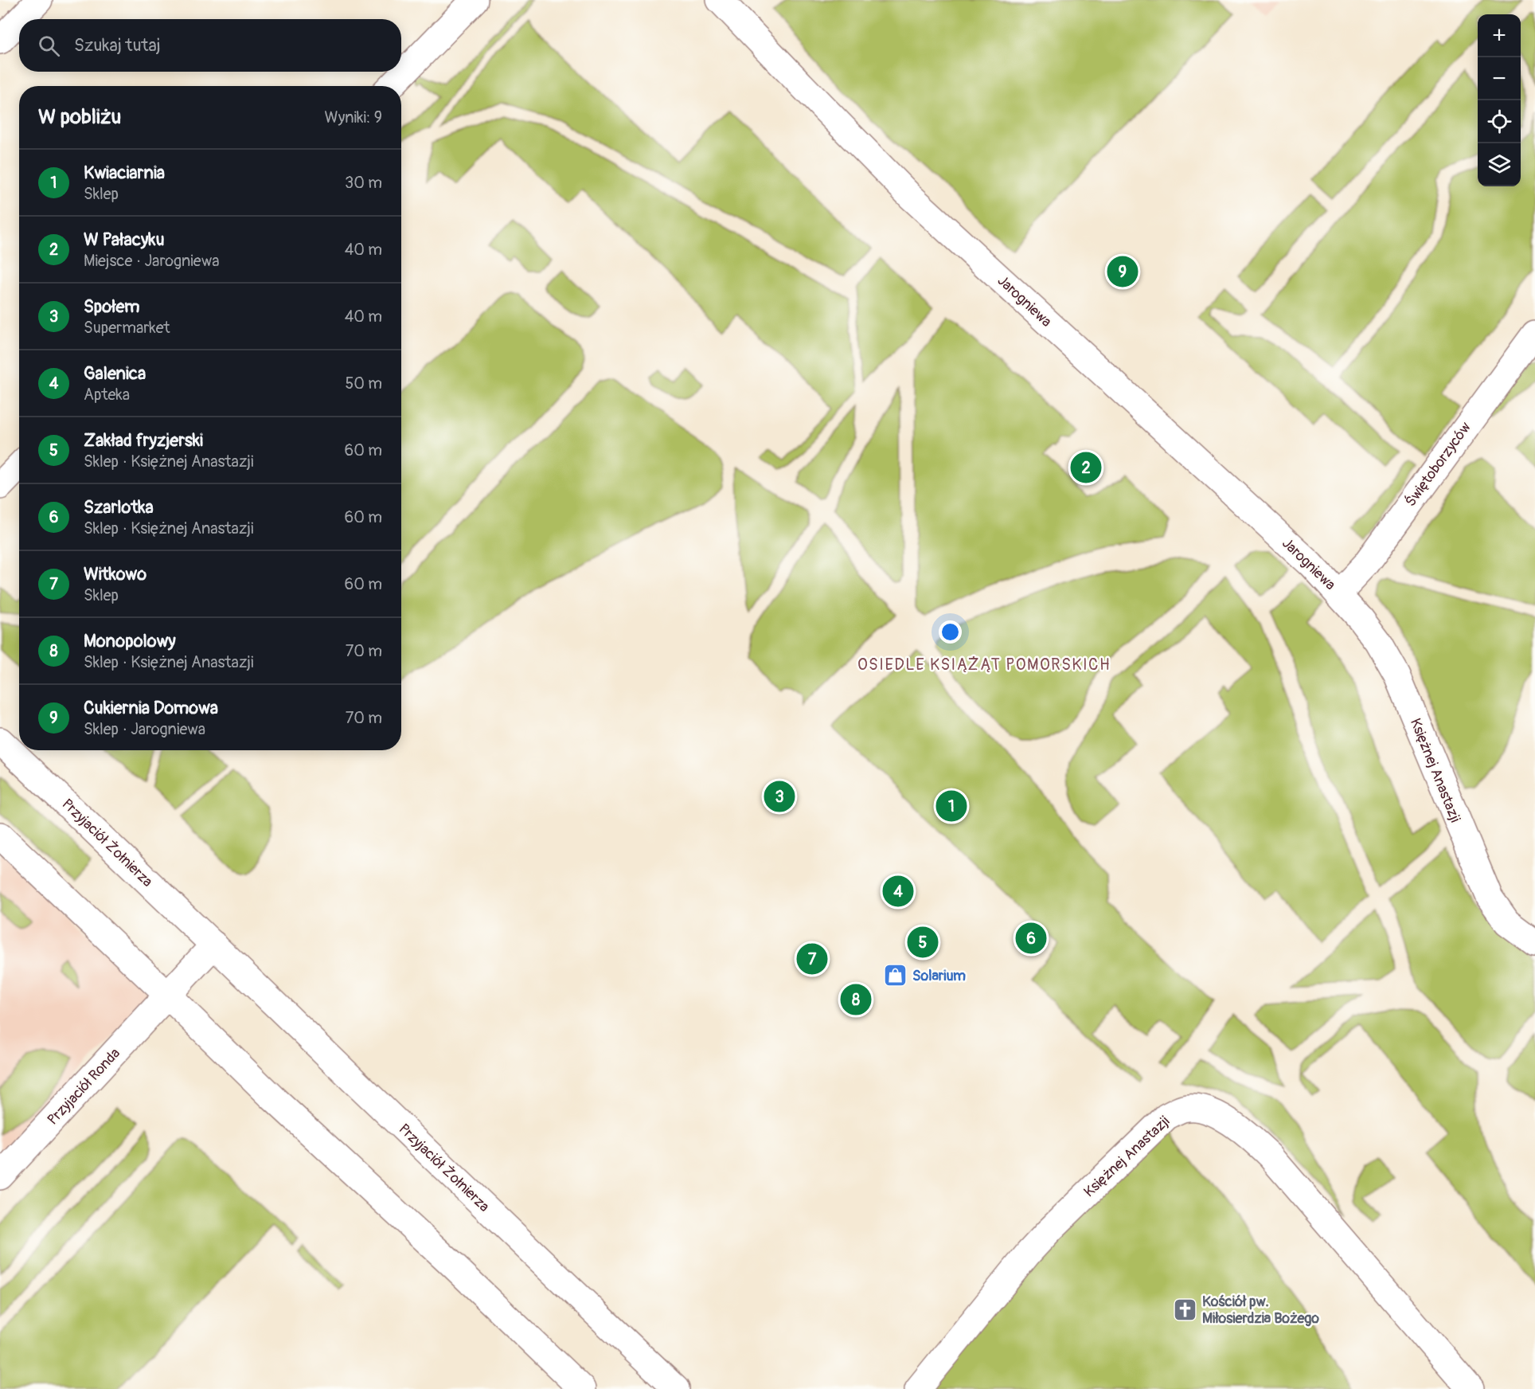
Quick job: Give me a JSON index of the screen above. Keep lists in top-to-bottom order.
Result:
{
  "streets": {
    "street": [
      "Jarogniewa",
      "Świętoborzyców",
      "Księżnej Anastazji",
      "Przyjaciół Żołnierza",
      "Przyjaciół Ronda"
    ]
  },
  "crossings": [
    ["Jarogniewa", "Świętoborzyców"],
    ["Jarogniewa", "Księżnej Anastazji"],
    ["Świętoborzyców", "Księżnej Anastazji"]
  ],
  "districts": ["OSIEDLE KSIĄŻĄT POMORSKICH"],
  "places": {
    "shop": ["Solarium"],
    "church": ["Kościół pw. Miłosierdzia Bożego"]
  },
  "page": {
    "map_buttons": ["+", "−"],
    "search": "Szukaj tutaj",
    "heading": ["W pobliżu", "Wyniki: 9"],
    "list": [
      {
        "mark": "1",
        "name": "Kwiaciarnia",
        "note": "Sklep",
        "value": "30 m"
      },
      {
        "mark": "2",
        "name": "W Pałacyku",
        "note": "Miejsce · Jarogniewa",
        "value": "40 m"
      },
      {
        "mark": "3",
        "name": "Społem",
        "note": "Supermarket",
        "value": "40 m"
      },
      {
        "mark": "4",
        "name": "Galenica",
        "note": "Apteka",
        "value": "50 m"
      },
      {
        "mark": "5",
        "name": "Zakład fryzjerski",
        "note": "Sklep · Księżnej Anastazji",
        "value": "60 m"
      },
      {
        "mark": "6",
        "name": "Szarlotka",
        "note": "Sklep · Księżnej Anastazji",
        "value": "60 m"
      },
      {
        "mark": "7",
        "name": "Witkowo",
        "note": "Sklep",
        "value": "60 m"
      },
      {
        "mark": "8",
        "name": "Monopolowy",
        "note": "Sklep · Księżnej Anastazji",
        "value": "70 m"
      },
      {
        "mark": "9",
        "name": "Cukiernia Domowa",
        "note": "Sklep · Jarogniewa",
        "value": "70 m"
      }
    ],
    "pins": [
      "9",
      "2",
      "3",
      "1",
      "4",
      "6",
      "5",
      "7",
      "8"
    ]
  }
}
